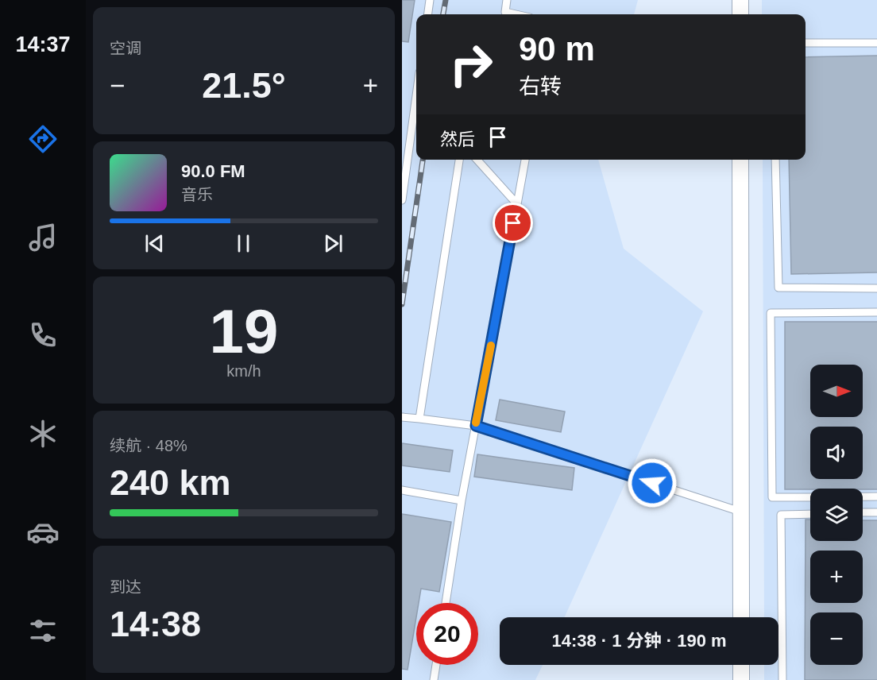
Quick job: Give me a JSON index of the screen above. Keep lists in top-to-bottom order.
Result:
{
  "north": "right",
  "page": {
    "tabs": "14:37",
    "tile": [
      "空调",
      ["19", "km/h"],
      ["续航 · 48%", "240 km"],
      ["到达", "14:38"]
    ],
    "turn": ["90 m", "右转"],
    "heat": ["−", "21.5°", "+"],
    "then": "然后",
    "song": ["90.0 FM", "音乐"],
    "map_buttons": ["+", "−"],
    "limit": "20",
    "trip": "14:38 · 1 分钟 · 190 m"
  }
}
